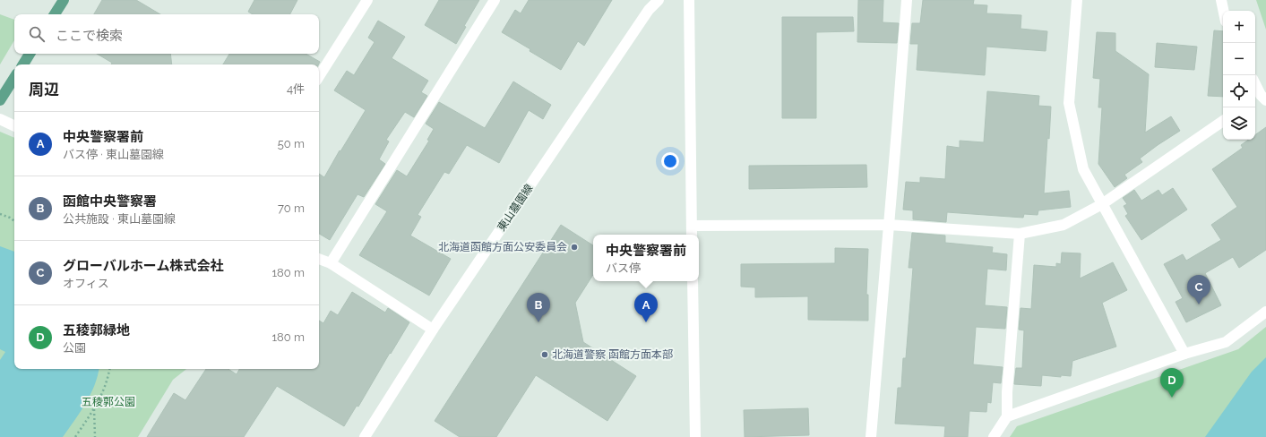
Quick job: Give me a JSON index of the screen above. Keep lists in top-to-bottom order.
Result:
{
  "streets": {
    "street": ["東山墓園線"]
  },
  "parks": ["五稜郭公園"],
  "places": ["北海道函館方面公安委員会", "北海道警察 函館方面本部"],
  "page": {
    "map_buttons": ["+", "−"],
    "search": "ここで検索",
    "heading": ["周辺", "4件"],
    "list": [
      {
        "mark": "A",
        "name": "中央警察署前",
        "note": "バス停 · 東山墓園線",
        "value": "50 m"
      },
      {
        "mark": "B",
        "name": "函館中央警察署",
        "note": "公共施設 · 東山墓園線",
        "value": "70 m"
      },
      {
        "mark": "C",
        "name": "グローバルホーム株式会社",
        "note": "オフィス",
        "value": "180 m"
      },
      {
        "mark": "D",
        "name": "五稜郭緑地",
        "note": "公園",
        "value": "180 m"
      }
    ],
    "popup": ["中央警察署前", "バス停"],
    "pins": [
      "C",
      "A",
      "B",
      "D"
    ]
  }
}
